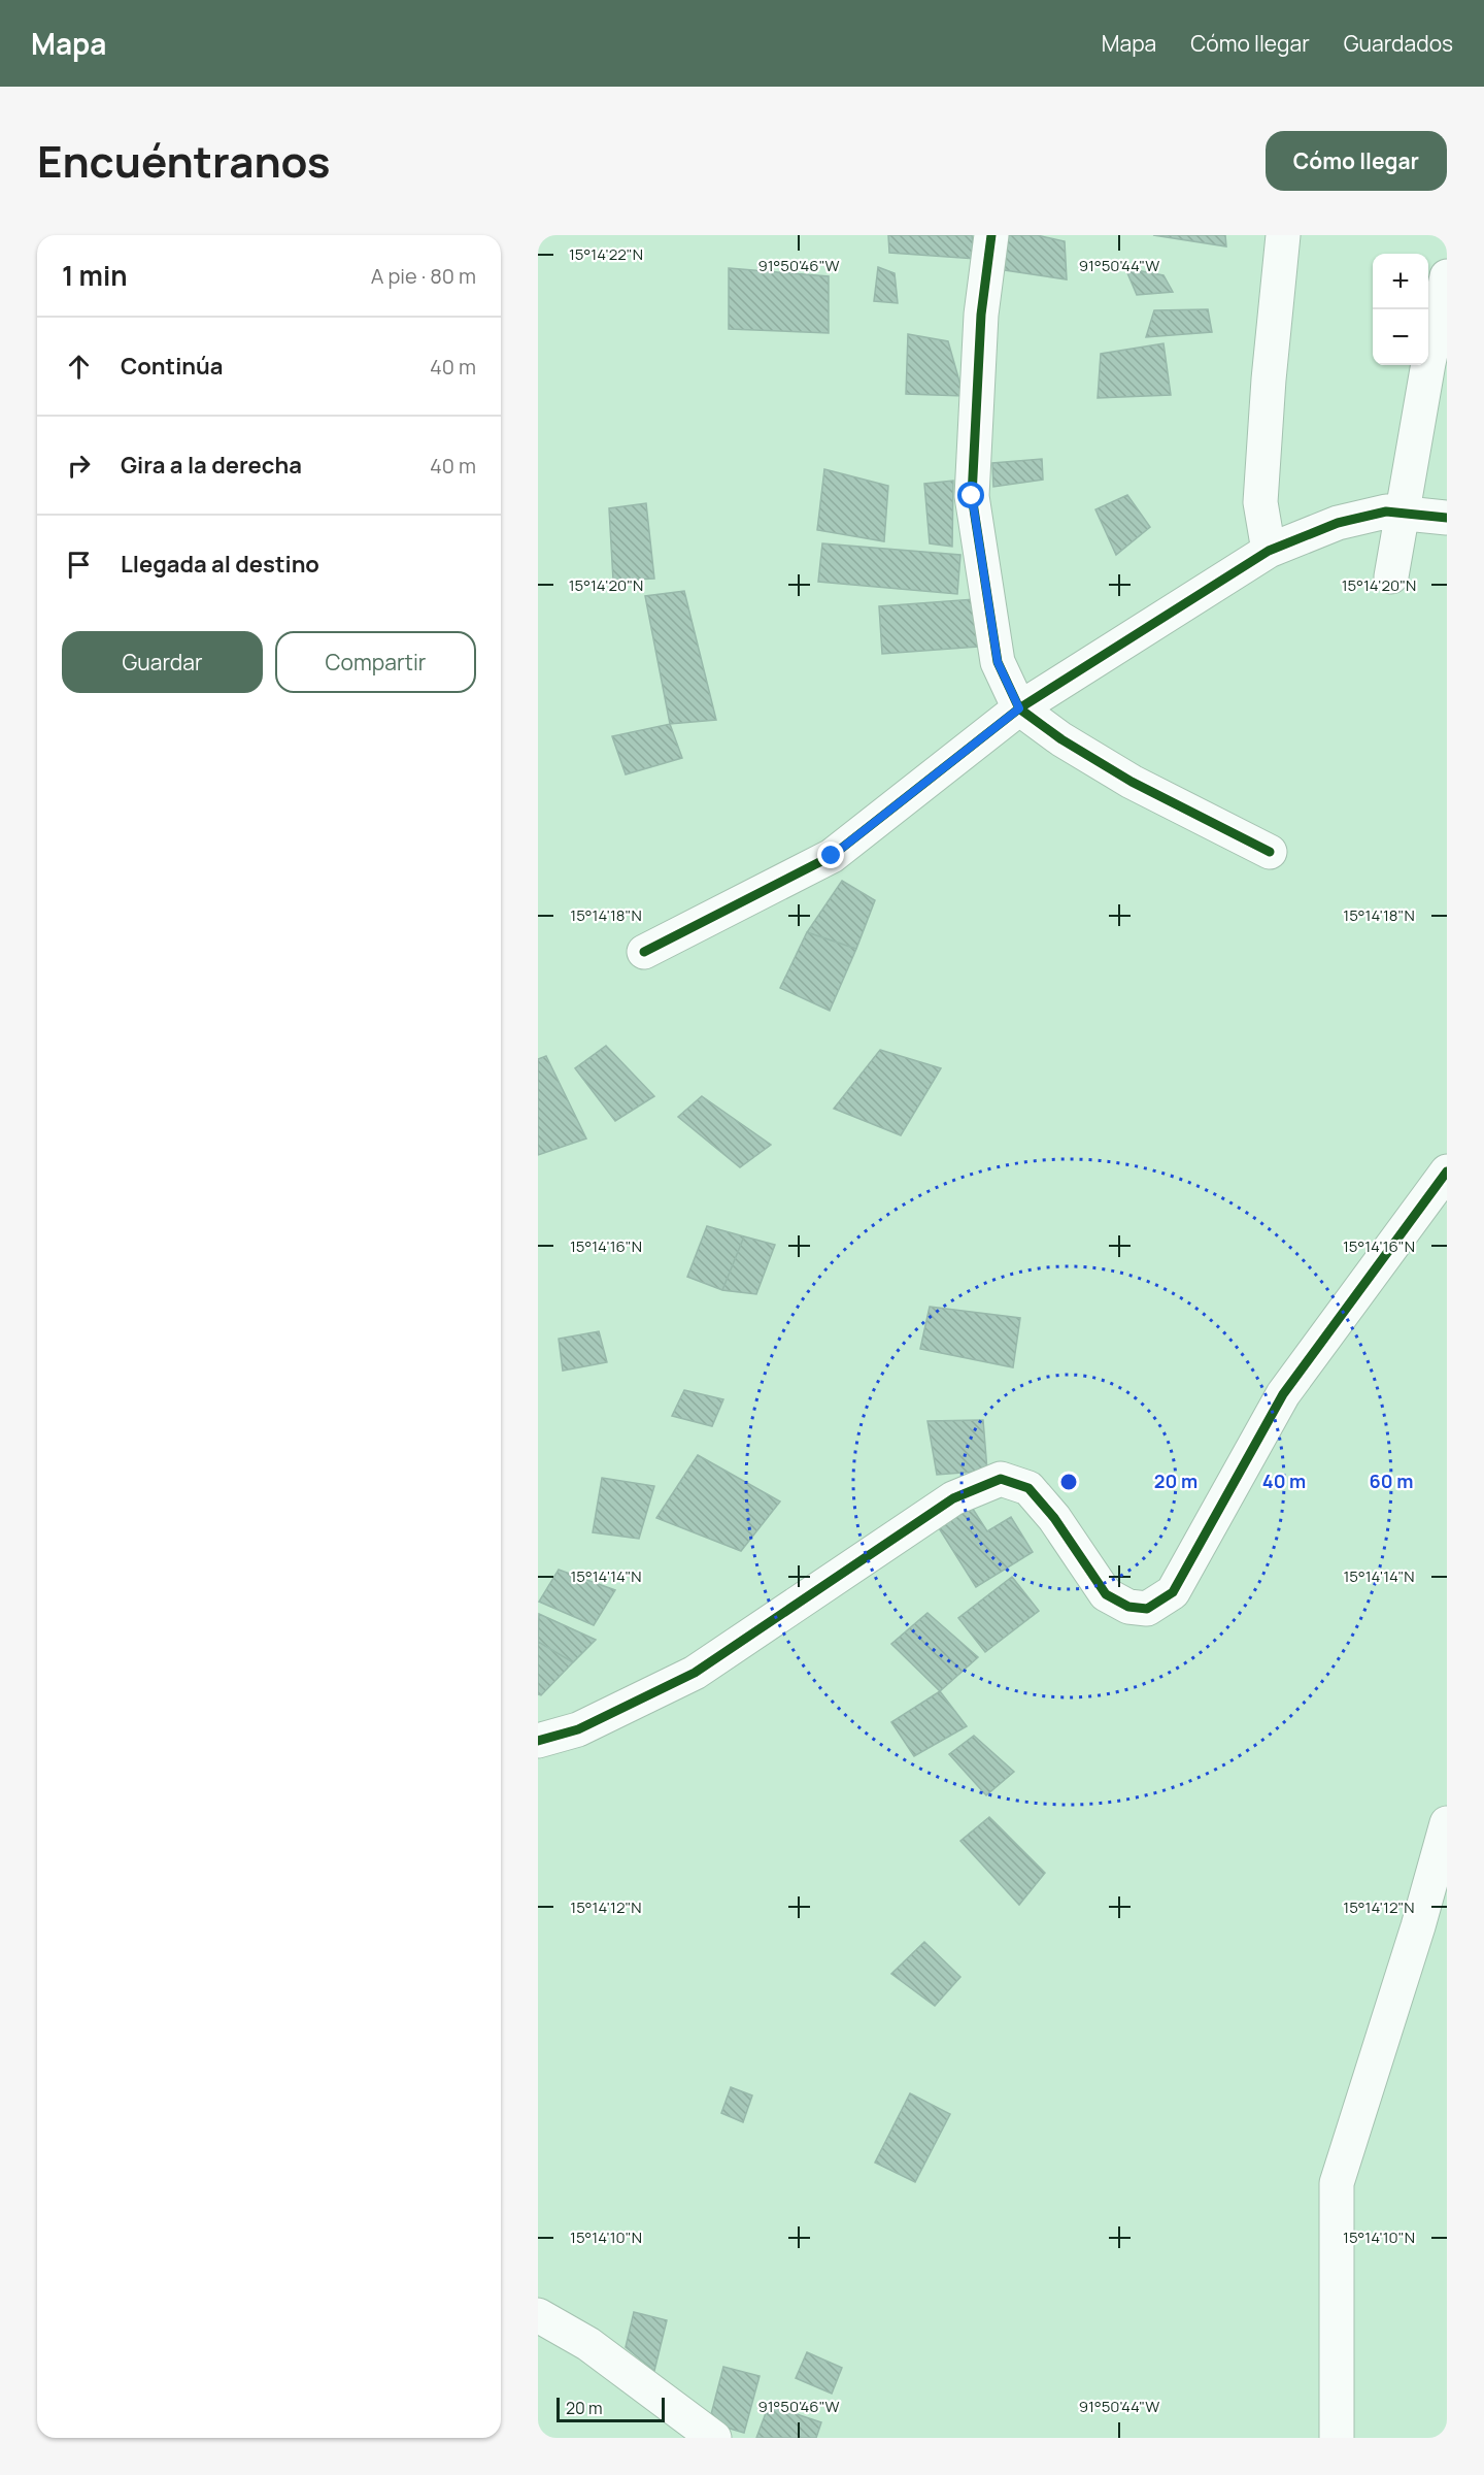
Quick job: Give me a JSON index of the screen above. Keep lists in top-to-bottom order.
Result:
{
  "scale_bar": "20 m",
  "page": {
    "header": "Mapa",
    "nav": ["Mapa", "Cómo llegar", "Guardados"],
    "title": "Encuéntranos",
    "buttons": [
      "Cómo llegar",
      ["Guardar", "Compartir"]
    ],
    "heading": ["1 min", "A pie · 80 m"],
    "map_buttons": ["+", "−"],
    "list": [
      ["Continúa", "40 m"],
      ["Gira a la derecha", "40 m"],
      "Llegada al destino"
    ],
    "scale": "20 m"
  },
  "coordinates": [
    "15°14'22\"N",
    "91°50'46\"W",
    "91°50'44\"W",
    "15°14'20\"N",
    "15°14'18\"N",
    "15°14'16\"N",
    "15°14'14\"N",
    "15°14'12\"N",
    "15°14'10\"N"
  ],
  "rings": ["20 m", "40 m", "60 m"]
}
